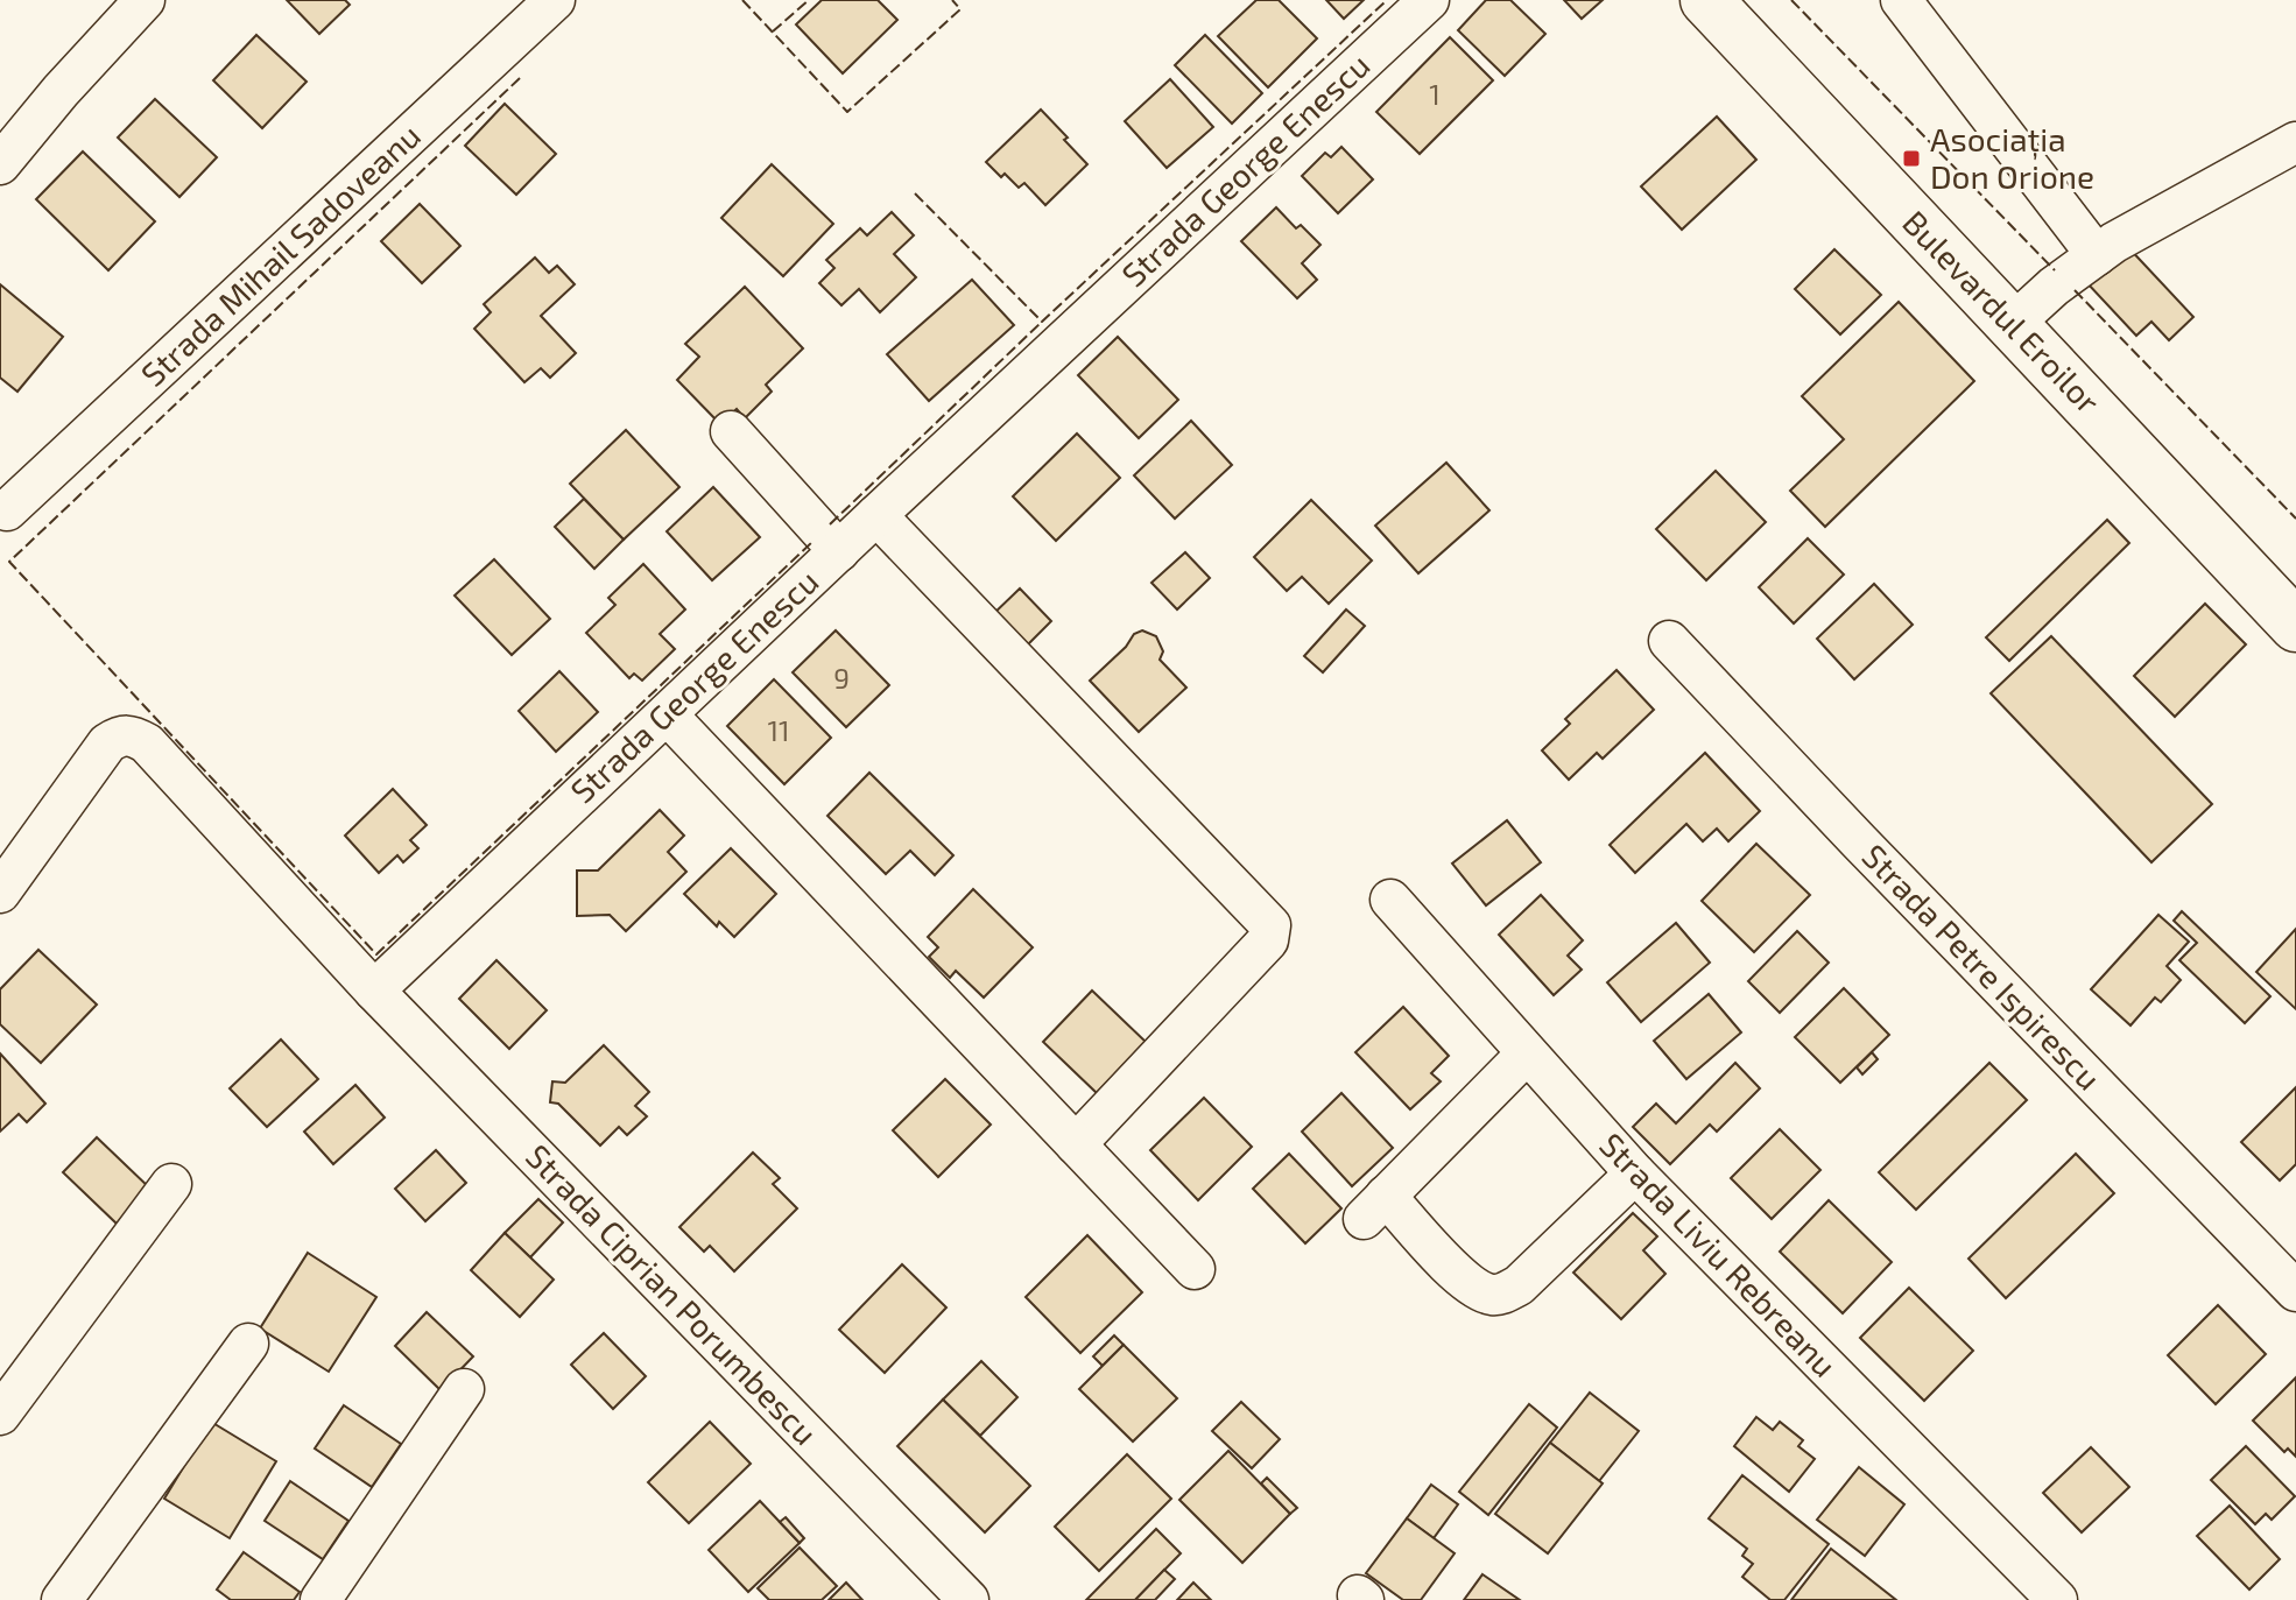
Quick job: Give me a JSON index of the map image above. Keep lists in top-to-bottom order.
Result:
{
  "streets": {
    "main road": ["Bulevardul Eroilor"],
    "street": [
      "Strada George Enescu",
      "Strada Mihail Sadoveanu",
      "Strada Petre Ispirescu",
      "Strada Liviu Rebreanu",
      "Strada Ciprian Porumbescu"
    ]
  },
  "crossings": [
    ["Strada George Enescu", "Strada Ciprian Porumbescu"]
  ],
  "places": {
    "transit": ["Asociația Don Orione"]
  },
  "house_numbers": ["1", "9", "11"]
}
